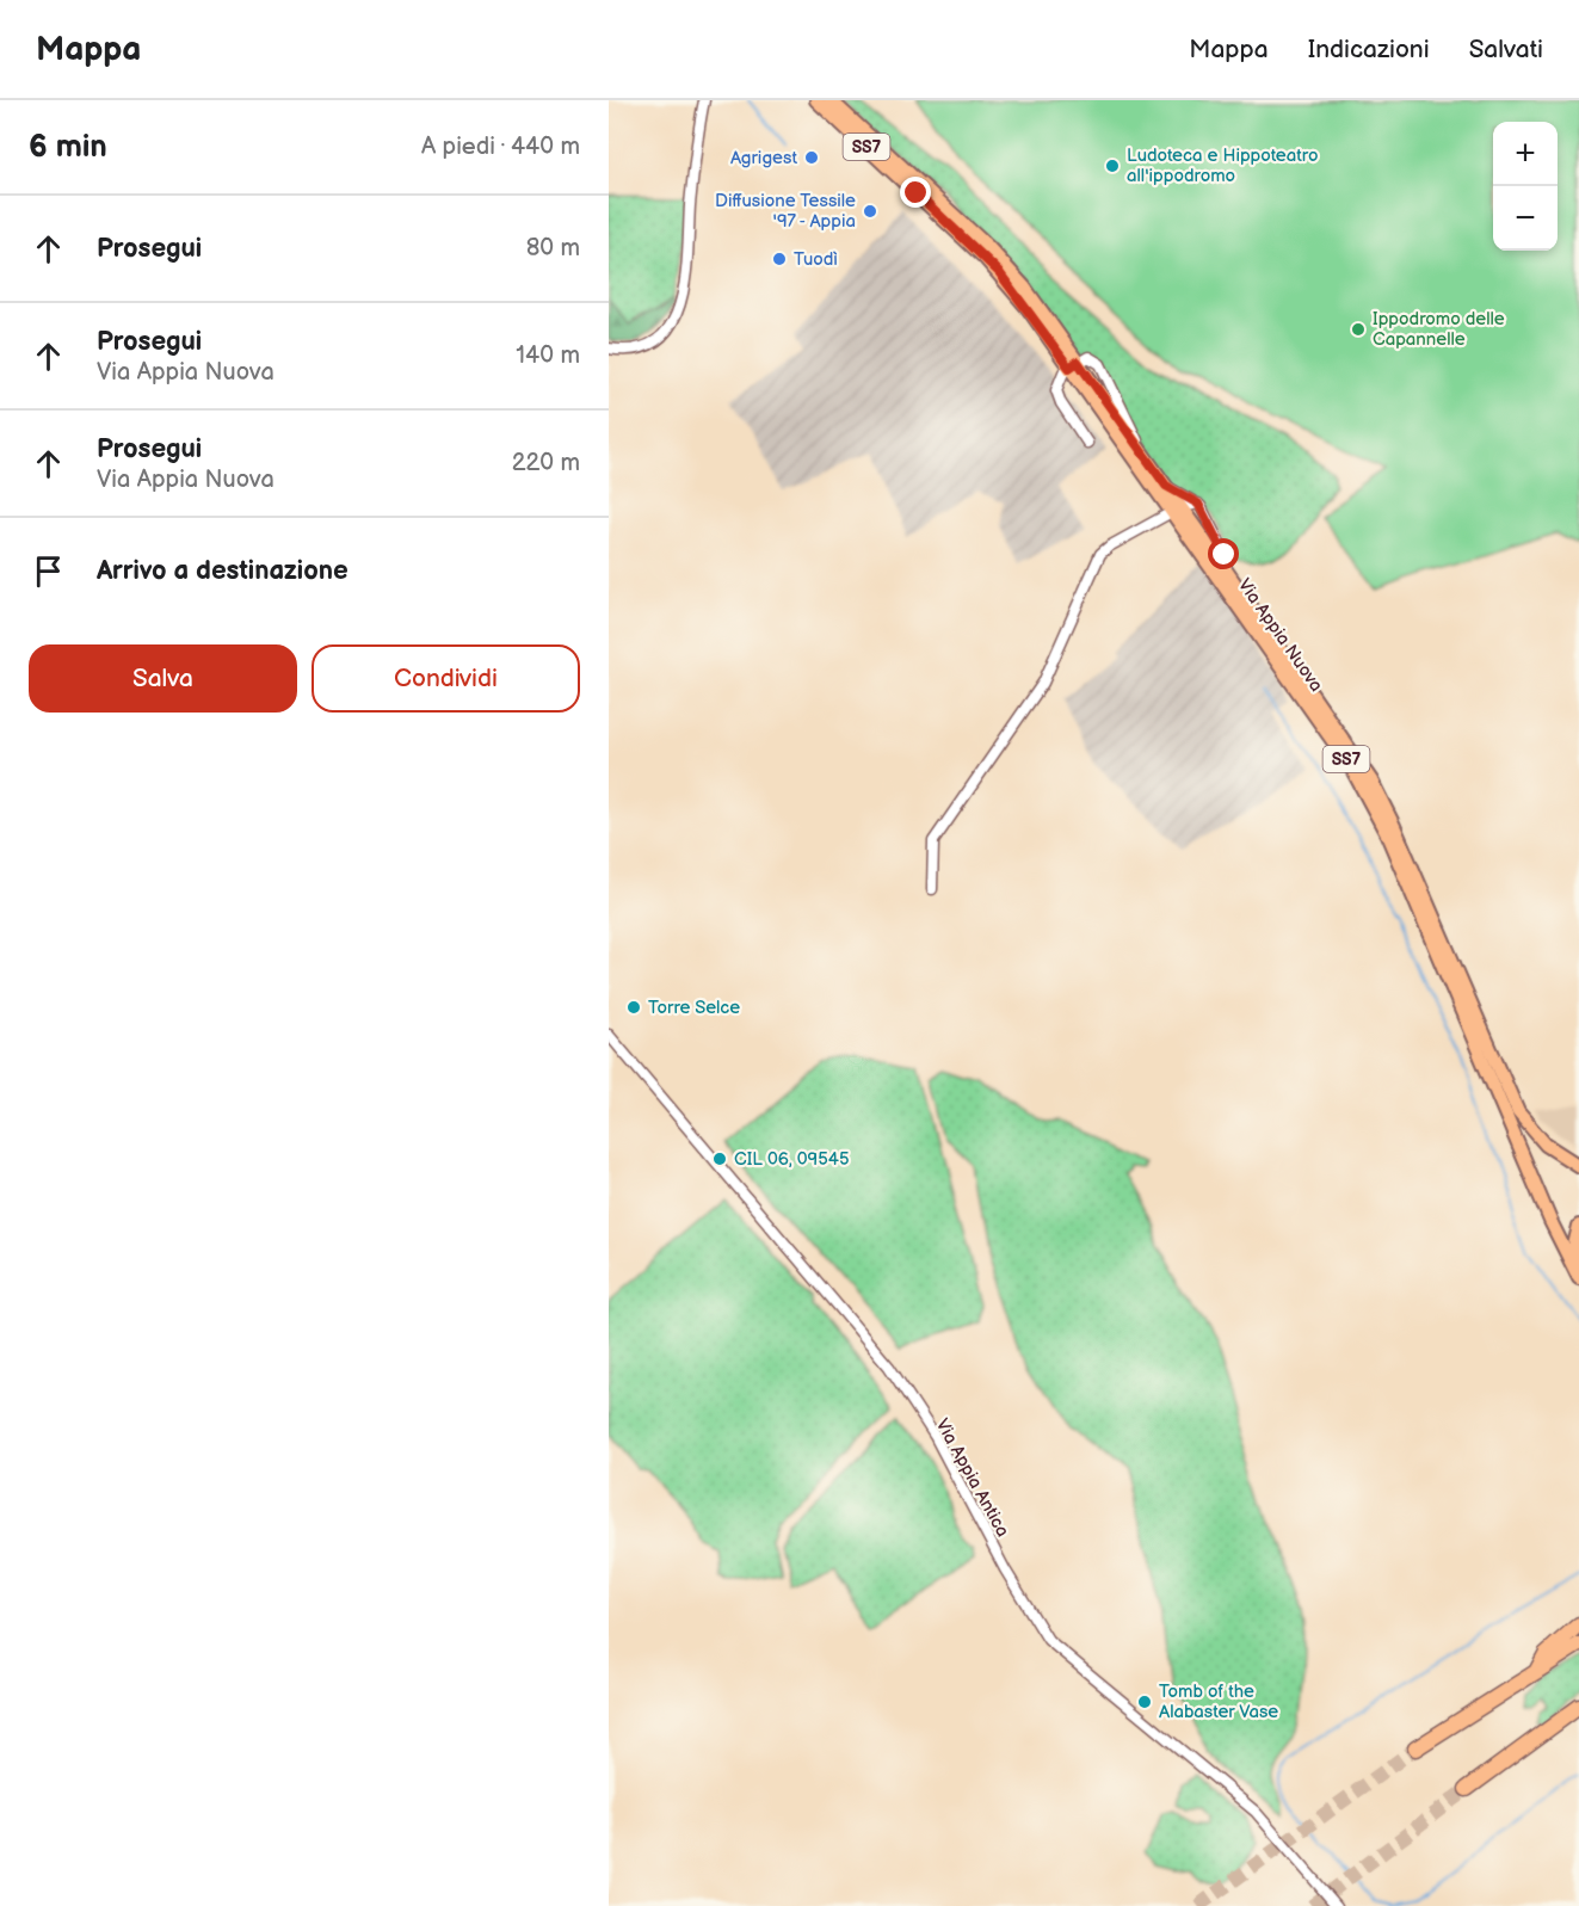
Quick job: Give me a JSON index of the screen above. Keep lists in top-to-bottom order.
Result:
{
  "streets": {
    "main road": ["SS7", "Via Appia Nuova"],
    "street": ["Via Appia Antica"]
  },
  "places": [
    "Agrigest",
    "Ludoteca e Hippoteatro all'ippodromo",
    "Diffusione Tessile '97 - Appia",
    "Tuodì",
    "Ippodromo delle Capannelle",
    "Torre Selce",
    "CIL 06, 09545",
    "Tomb of the Alabaster Vase"
  ],
  "page": {
    "header": "Mappa",
    "nav": ["Mappa", "Indicazioni", "Salvati"],
    "heading": ["6 min", "A piedi · 440 m"],
    "map_buttons": ["+", "−"],
    "list": [
      ["Prosegui", "80 m"],
      ["Prosegui", "Via Appia Nuova", "140 m"],
      ["Prosegui", "Via Appia Nuova", "220 m"],
      "Arrivo a destinazione"
    ],
    "buttons": ["Salva", "Condividi"]
  }
}
